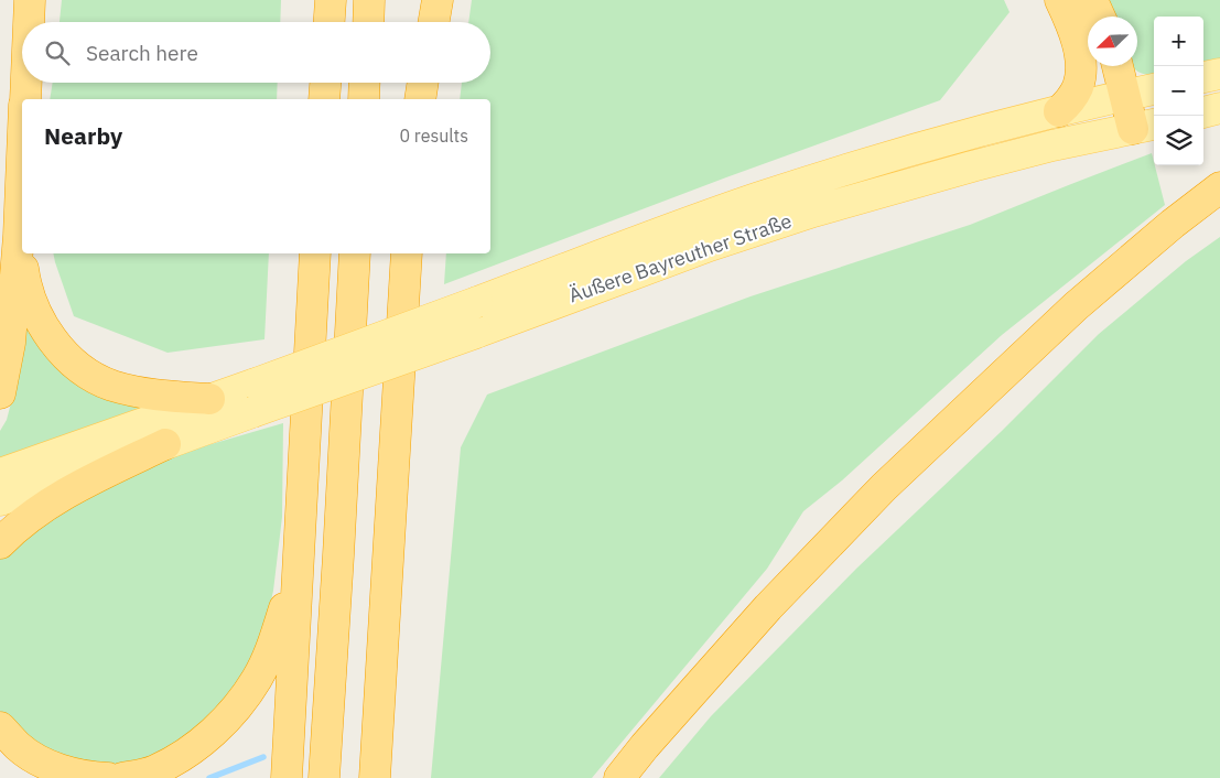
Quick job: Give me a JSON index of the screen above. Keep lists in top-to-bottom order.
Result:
{
  "streets": {
    "main road": ["Äußere Bayreuther Straße"]
  },
  "north": "bottom left",
  "page": {
    "map_buttons": ["+", "−"],
    "search": "Search here",
    "heading": ["Nearby", "0 results"]
  }
}
